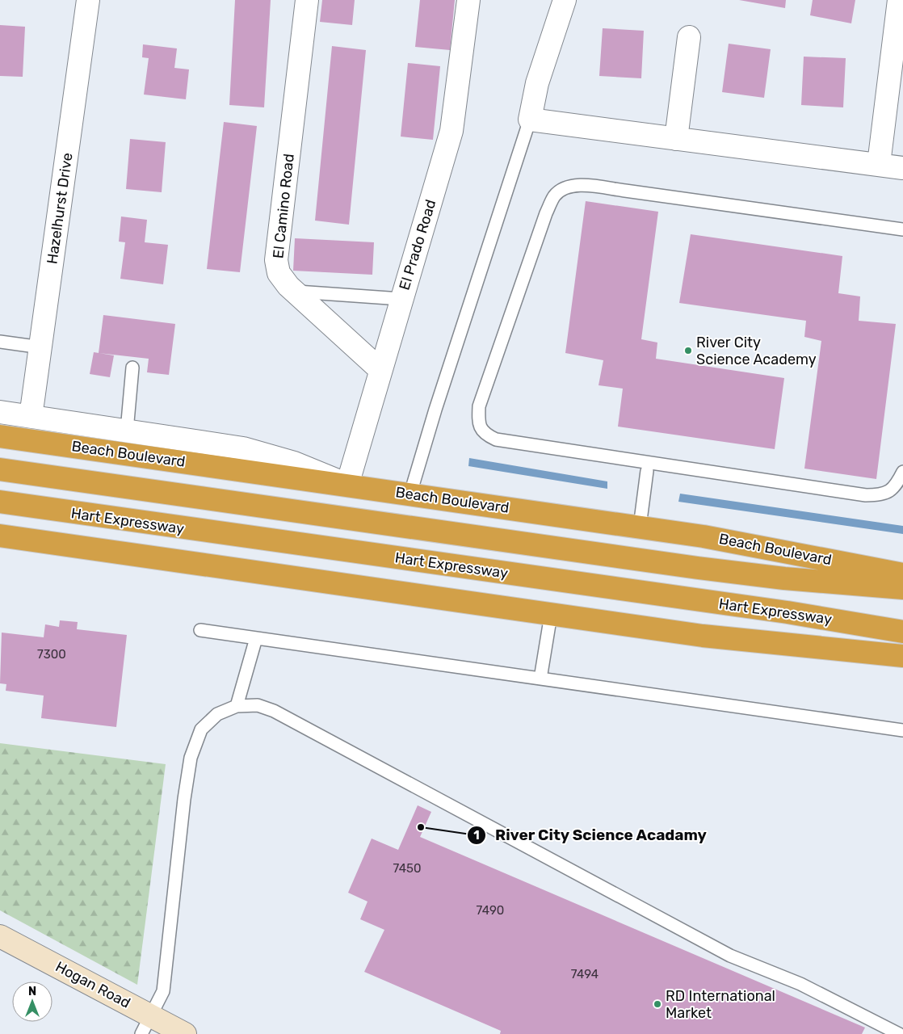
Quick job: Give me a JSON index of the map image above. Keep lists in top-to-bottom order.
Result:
{
  "streets": {
    "highway": ["Beach Boulevard", "Hart Expressway"],
    "main road": ["Hogan Road"],
    "street": ["El Camino Road", "Hazelhurst Drive", "El Prado Road"]
  },
  "crossings": [
    ["El Camino Road", "El Prado Road"],
    ["El Prado Road", "Beach Boulevard"]
  ],
  "places": ["River City Science Academy", "River City Science Acadamy", "RD International Market"],
  "house_numbers": [
    "7300",
    "7450",
    "7490",
    "7494"
  ],
  "north": "top"
}
